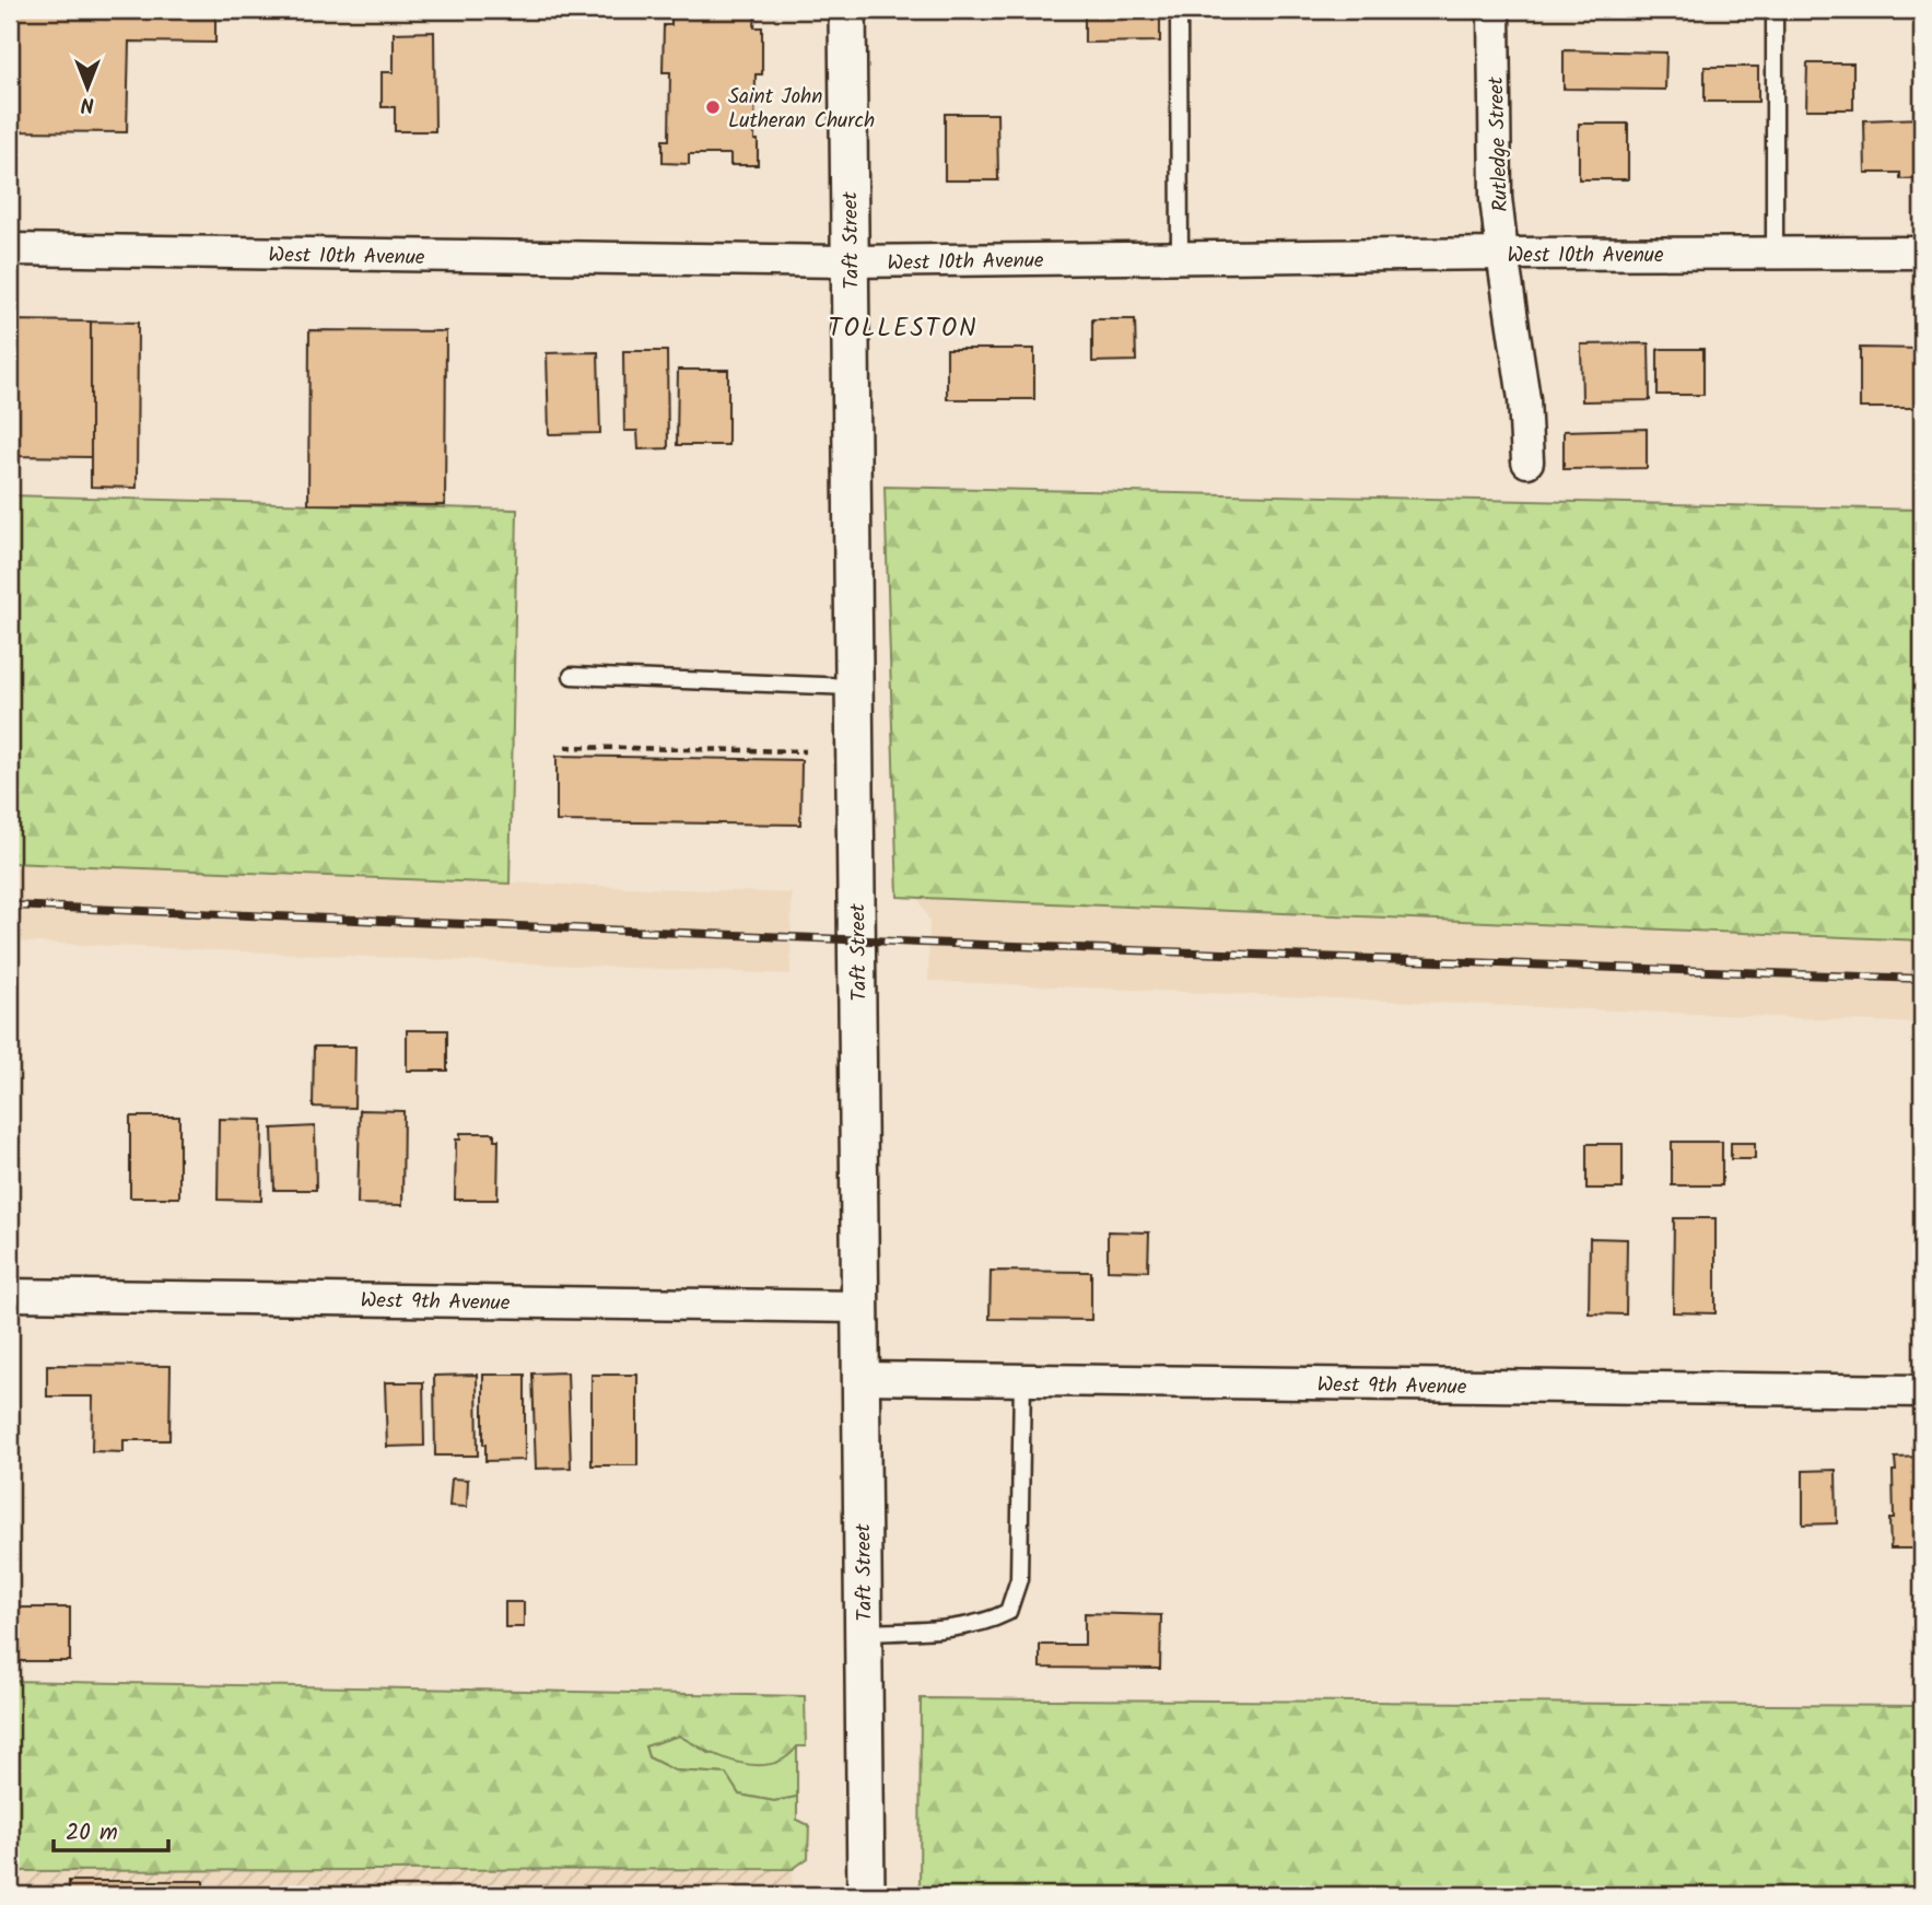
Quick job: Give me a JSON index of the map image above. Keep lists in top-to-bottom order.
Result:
{
  "streets": {
    "street": [
      "Rutledge Street",
      "Taft Street",
      "West 10th Avenue",
      "West 9th Avenue"
    ]
  },
  "crossings": [
    ["Rutledge Street", "West 10th Avenue"],
    ["Taft Street", "West 10th Avenue"],
    ["Taft Street", "West 9th Avenue"]
  ],
  "districts": ["TOLLESTON"],
  "places": ["Saint John Lutheran Church"],
  "scale_bar": "20 m",
  "north": "bottom"
}
